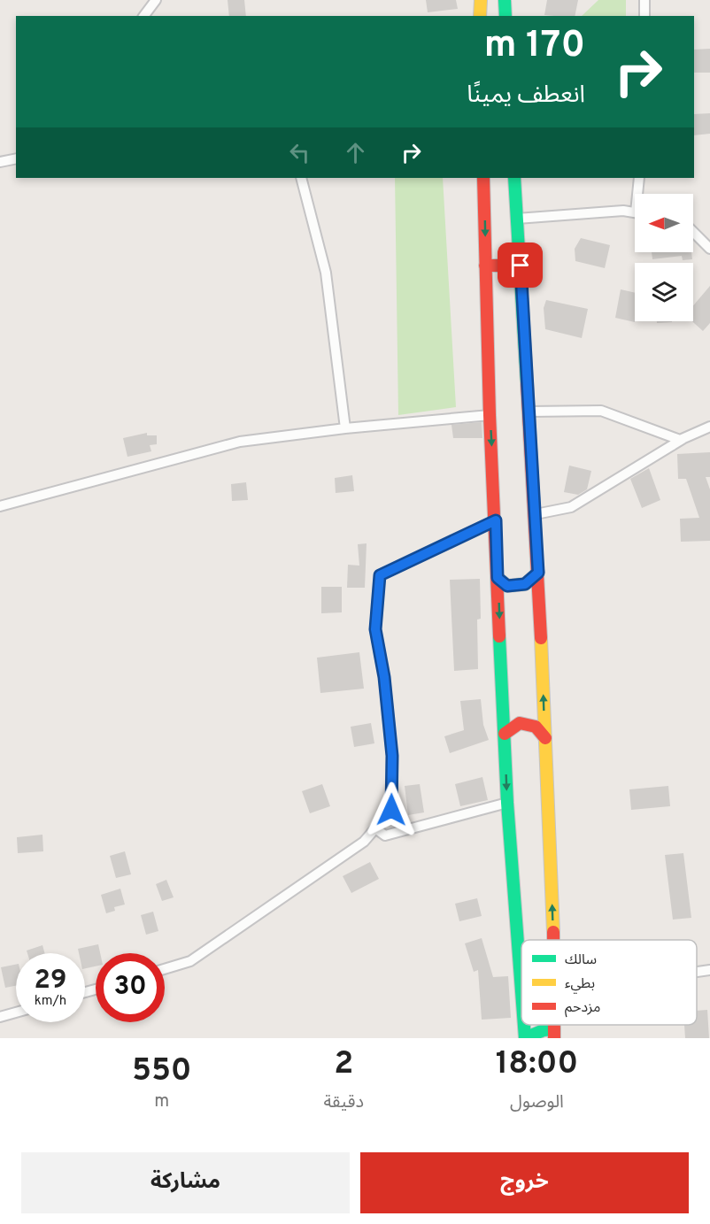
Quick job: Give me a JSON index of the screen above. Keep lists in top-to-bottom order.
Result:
{
  "legend": ["سالك", "بطيء", "مزدحم"],
  "north": "left",
  "page": {
    "turn": ["170 m", "انعطف يمينًا"],
    "speed": "29 km/h",
    "limit": "30",
    "eta": [
      "18:00",
      "الوصول",
      "2",
      "دقيقة",
      "550",
      "m"
    ],
    "buttons": ["خروج", "مشاركة"]
  }
}
